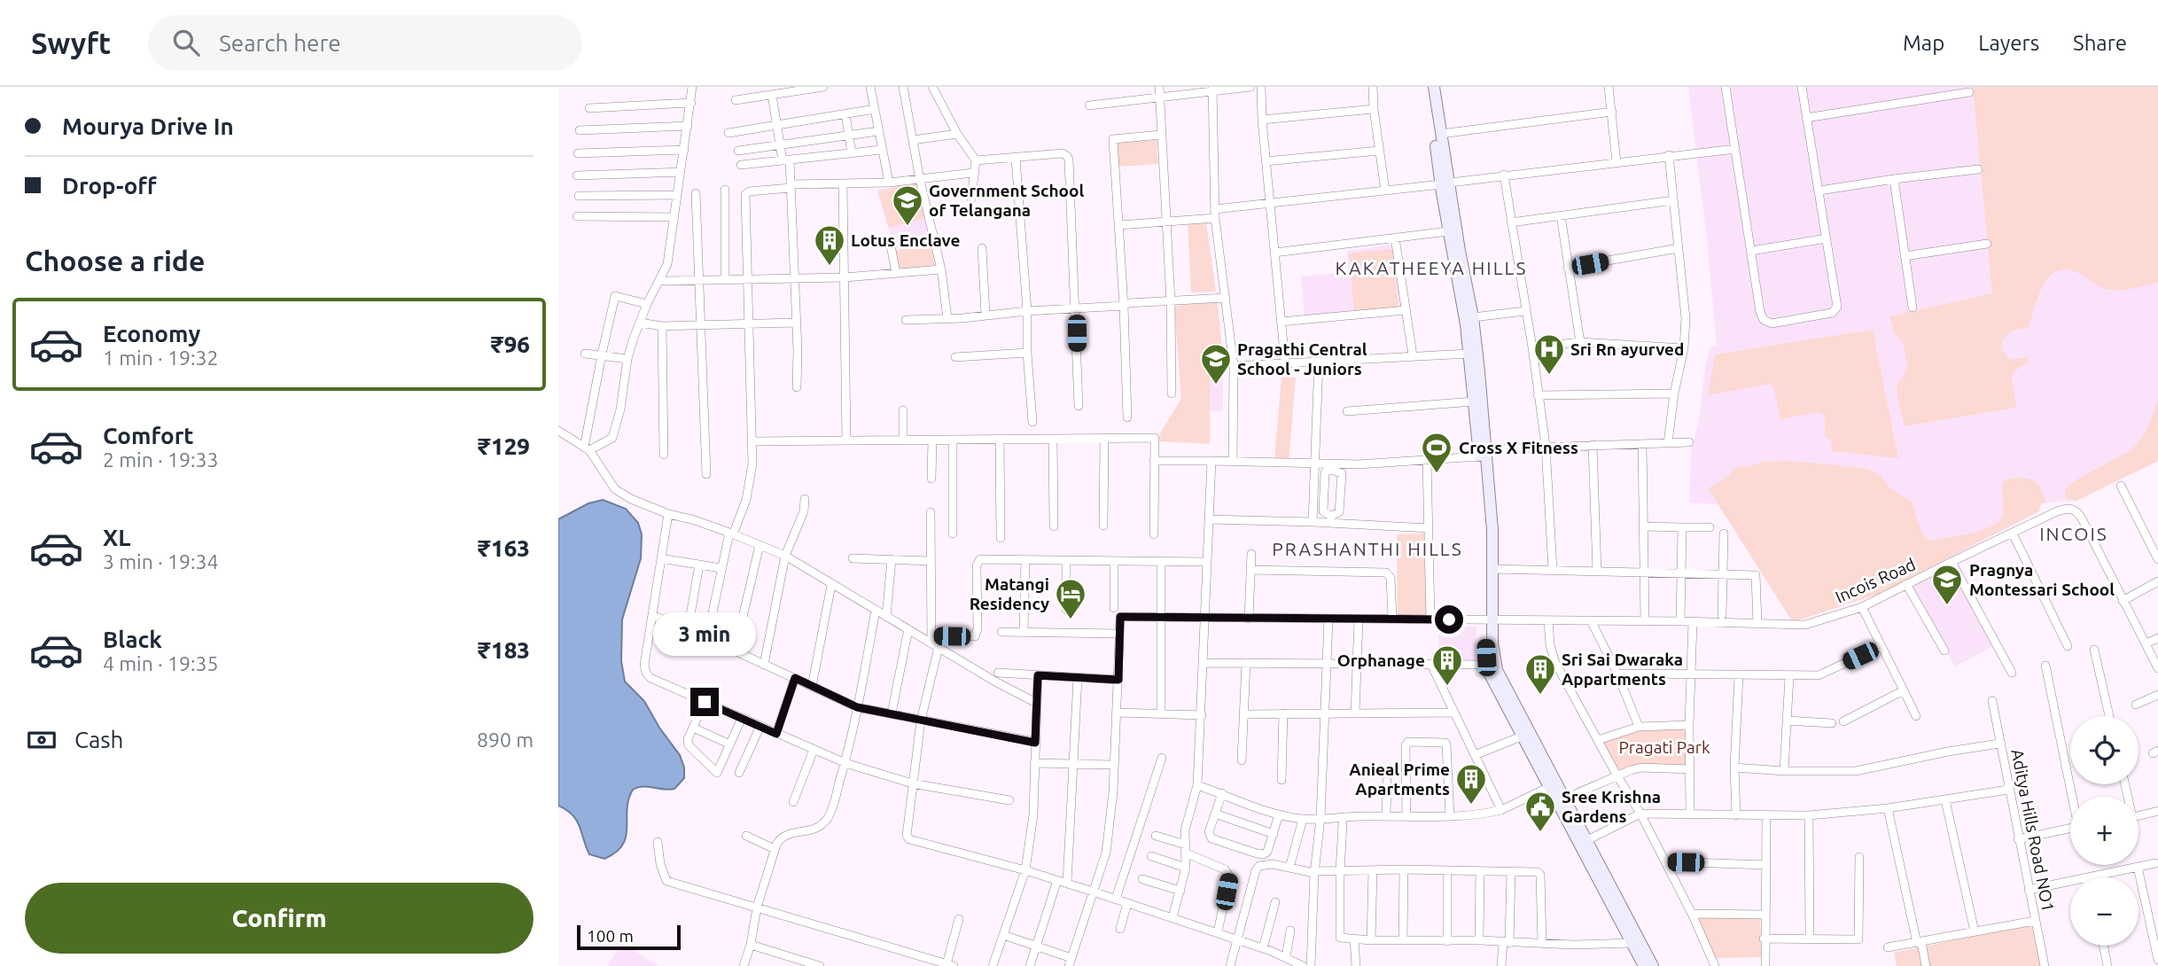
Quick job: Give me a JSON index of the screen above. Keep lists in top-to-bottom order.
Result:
{
  "streets": {
    "street": ["Incois Road", "Aditya Hills Road NO1"]
  },
  "districts": ["KAKATHEEYA HILLS", "INCOIS", "PRASHANTHI HILLS"],
  "parks": ["Pragati Park"],
  "places": {
    "school or university": ["Government School of Telangana", "Pragathi Central School - Juniors", "Pragnya Montessari School"],
    "building": [
      "Lotus Enclave",
      "Orphanage",
      "Sri Sai Dwaraka Appartments",
      "Anieal Prime Apartments"
    ],
    "hospital": ["Sri Rn ayurved"],
    "sports": ["Cross X Fitness"],
    "hotel": ["Matangi Residency"],
    "public building": ["Sree Krishna Gardens"]
  },
  "scale_bar": "100 m",
  "page": {
    "header": "Swyft",
    "search": "Search here",
    "nav": ["Map", "Layers", "Share"],
    "banner": ["Mourya Drive In", "Drop-off"],
    "heading": "Choose a ride",
    "list": [
      {
        "name": "Economy",
        "note": "1 min · 19:32",
        "value": "₹96"
      },
      {
        "name": "Comfort",
        "note": "2 min · 19:33",
        "value": "₹129"
      },
      {
        "name": "XL",
        "note": "3 min · 19:34",
        "value": "₹163"
      },
      {
        "name": "Black",
        "note": "4 min · 19:35",
        "value": "₹183"
      }
    ],
    "bubble": "3 min",
    "pay": ["Cash", "890 m"],
    "map_buttons": ["+", "−"],
    "buttons": "Confirm",
    "scale": "100 m"
  }
}
